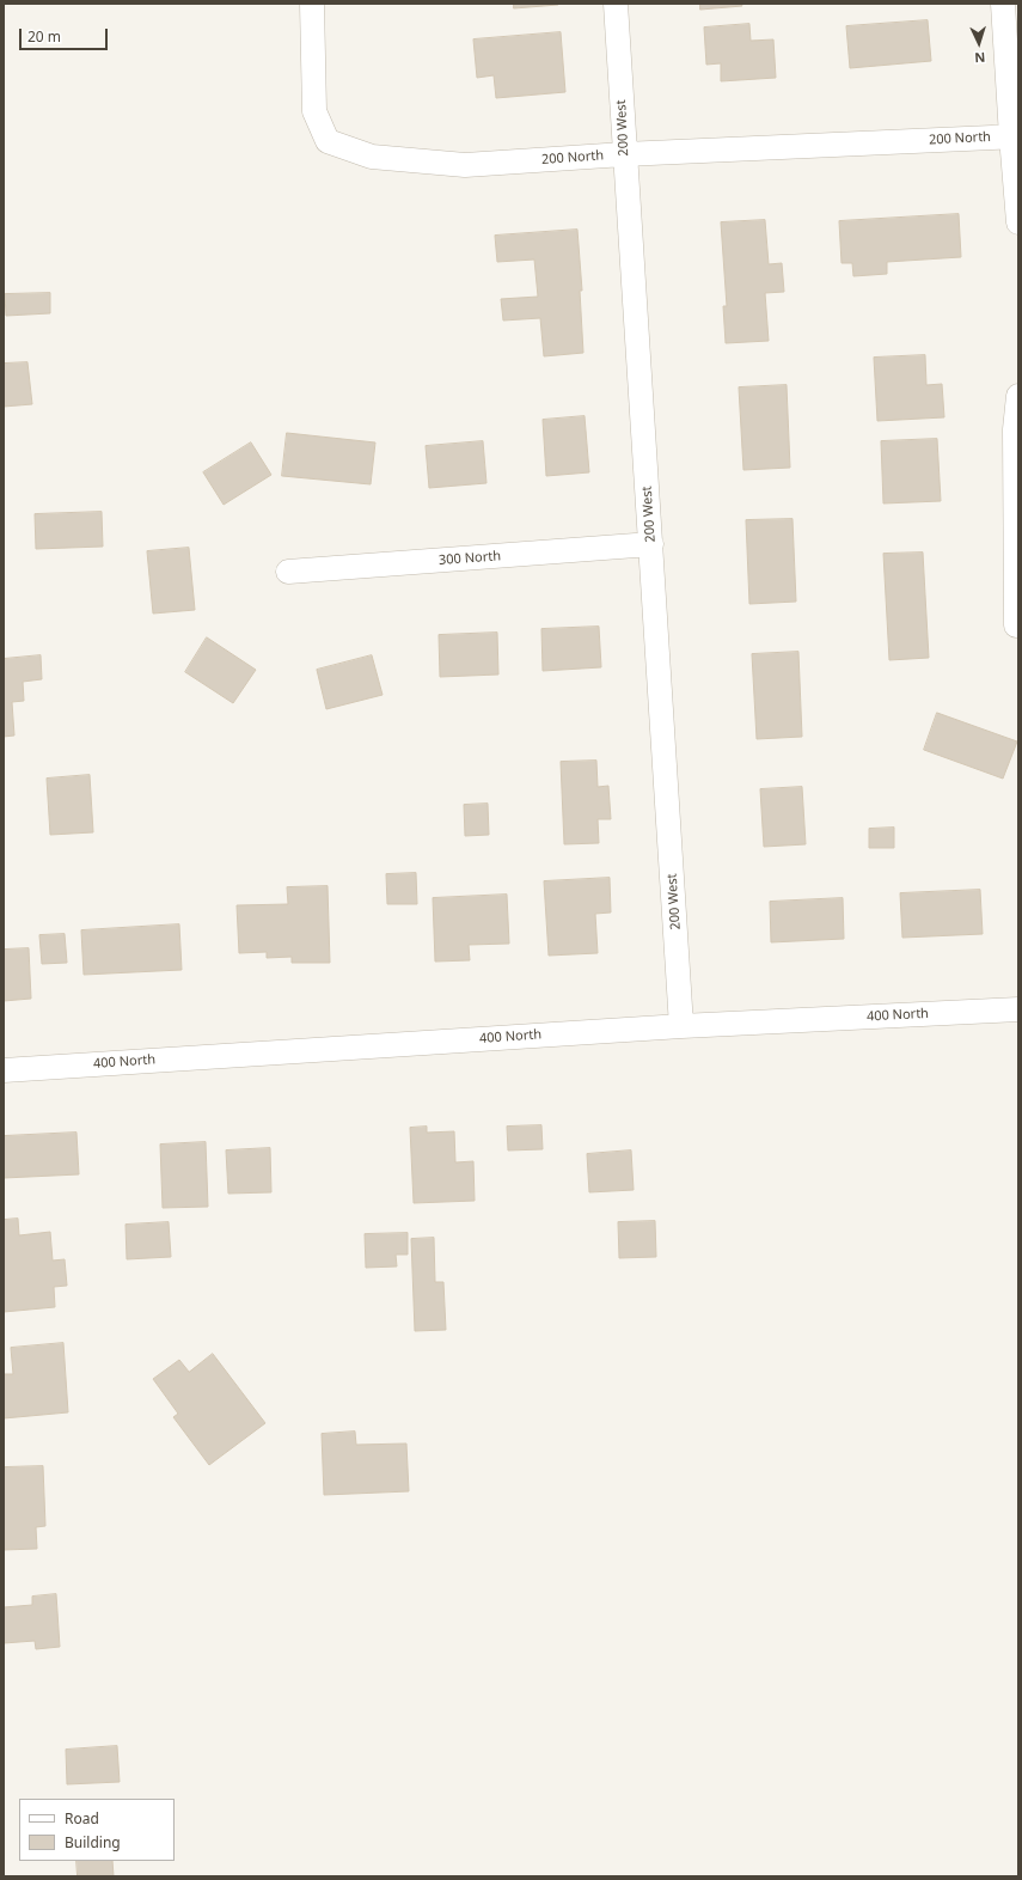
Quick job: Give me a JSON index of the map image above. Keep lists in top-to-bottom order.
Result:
{
  "streets": {
    "street": [
      "200 West",
      "200 North",
      "300 North",
      "400 North"
    ]
  },
  "crossings": [
    ["200 West", "200 North"],
    ["200 West", "300 North"],
    ["200 West", "400 North"]
  ],
  "legend": ["Road", "Building"],
  "scale_bar": "20 m",
  "north": "bottom"
}
